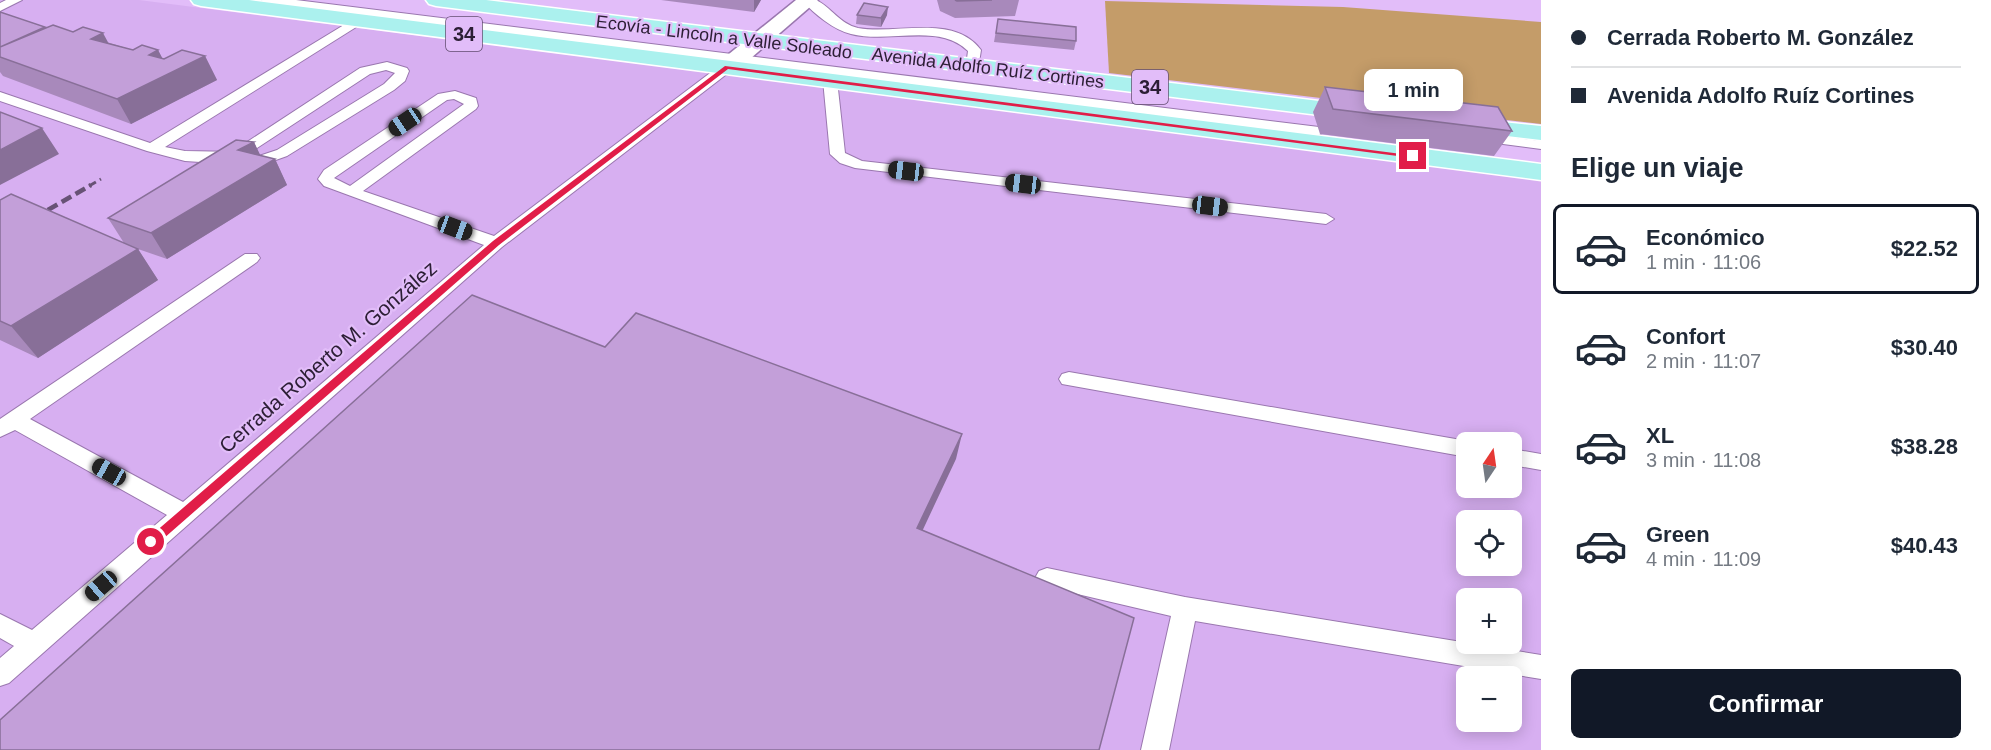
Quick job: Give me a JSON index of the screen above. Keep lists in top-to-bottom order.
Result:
{
  "streets": {
    "main road": ["34", "Avenida Adolfo Ruíz Cortines"],
    "lane": ["Ecovía - Lincoln a Valle Soleado", "Cerrada Roberto M. González"]
  },
  "crossings": [
    ["Ecovía - Lincoln a Valle Soleado", "Avenida Adolfo Ruíz Cortines"],
    ["Ecovía - Lincoln a Valle Soleado", "Cerrada Roberto M. González"],
    ["Avenida Adolfo Ruíz Cortines", "Cerrada Roberto M. González"]
  ],
  "north": "top",
  "page": {
    "banner": ["Cerrada Roberto M. González", "Avenida Adolfo Ruíz Cortines"],
    "bubble": "1 min",
    "heading": "Elige un viaje",
    "list": [
      {
        "name": "Económico",
        "note": "1 min · 11:06",
        "value": "$22.52"
      },
      {
        "name": "Confort",
        "note": "2 min · 11:07",
        "value": "$30.40"
      },
      {
        "name": "XL",
        "note": "3 min · 11:08",
        "value": "$38.28"
      },
      {
        "name": "Green",
        "note": "4 min · 11:09",
        "value": "$40.43"
      }
    ],
    "map_buttons": ["+", "−"],
    "buttons": "Confirmar"
  }
}
